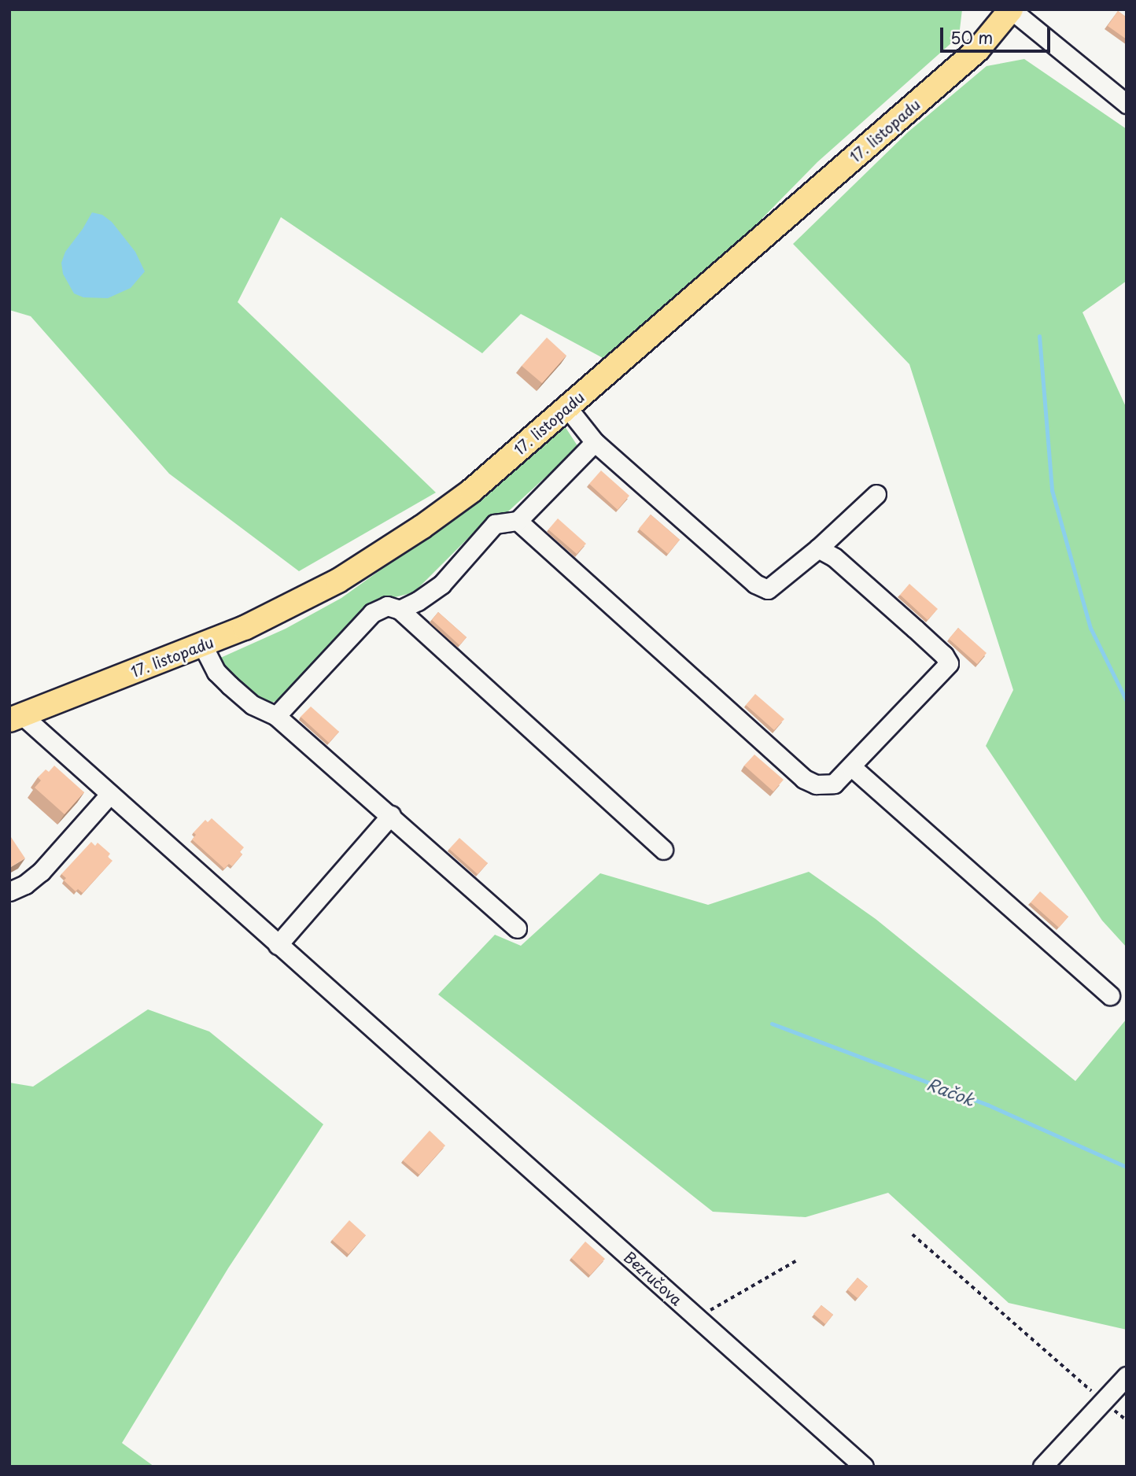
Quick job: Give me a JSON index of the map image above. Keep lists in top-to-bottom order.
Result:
{
  "streets": {
    "main road": ["17. listopadu"],
    "street": ["Bezručova"]
  },
  "crossings": [
    ["17. listopadu", "Bezručova"]
  ],
  "water": ["Račok"],
  "scale_bar": "50 m"
}
